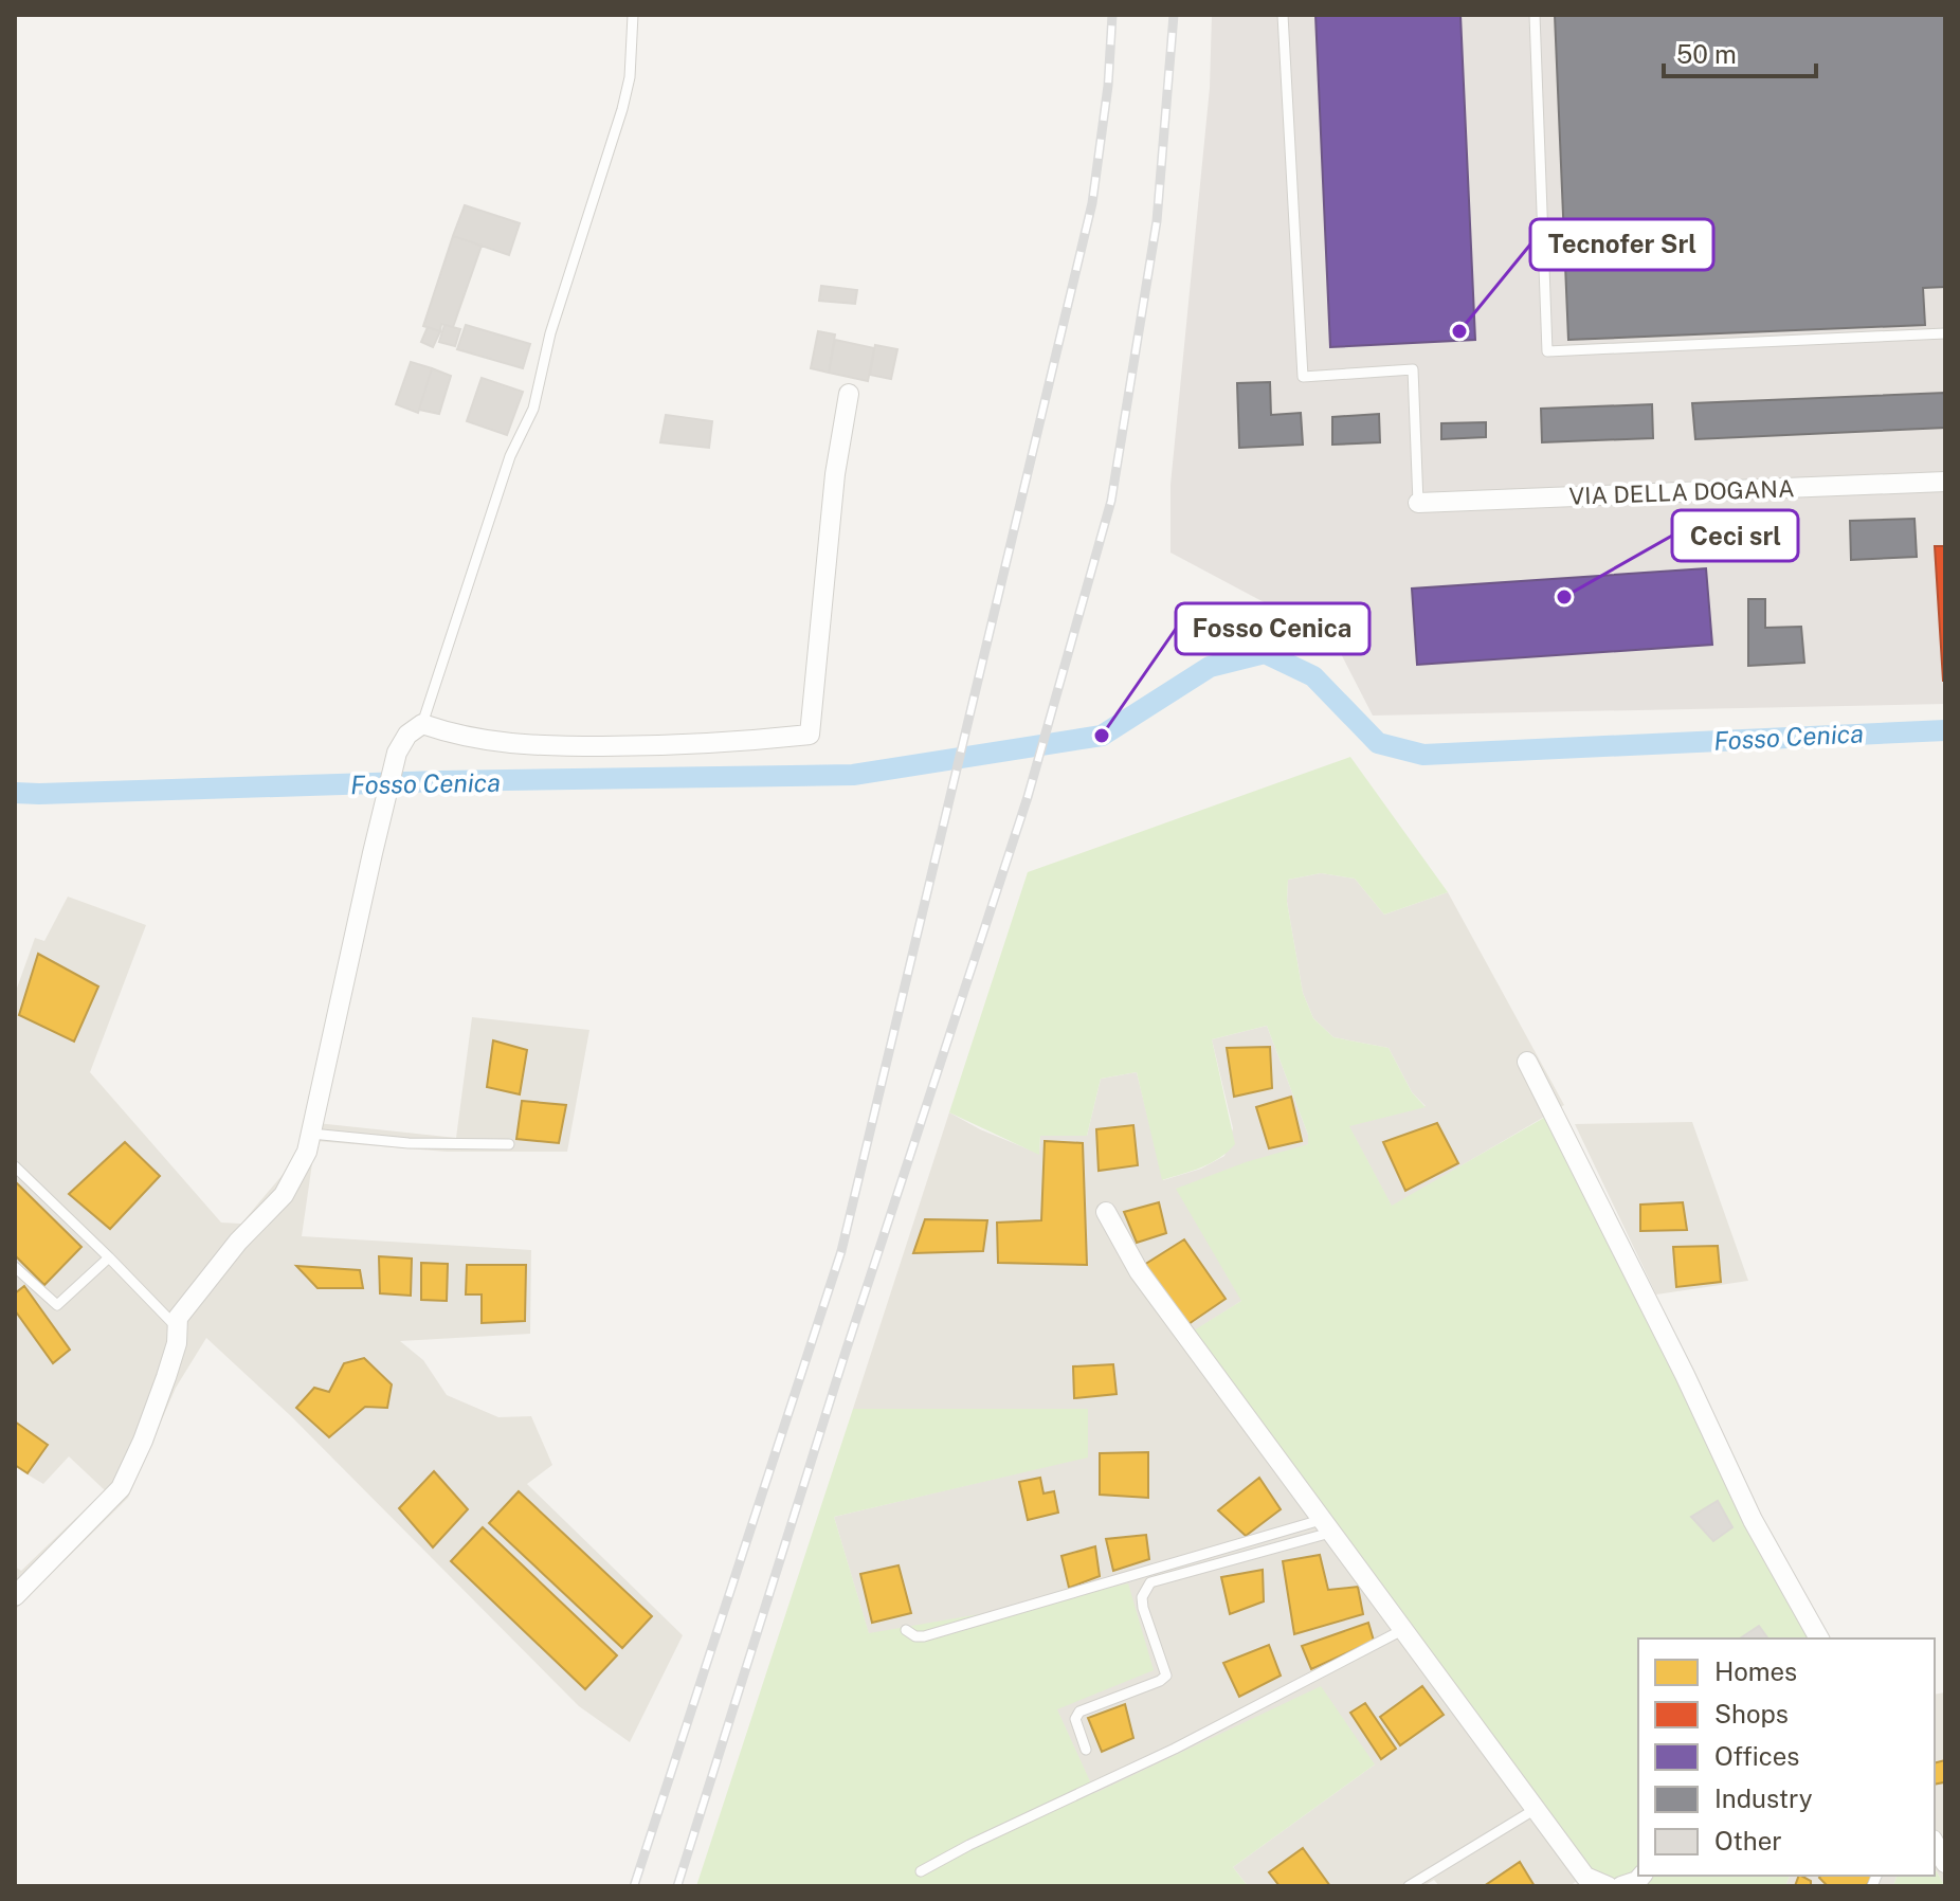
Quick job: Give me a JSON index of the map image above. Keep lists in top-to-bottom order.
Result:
{
  "streets": {
    "street": ["VIA DELLA DOGANA"]
  },
  "water": ["Fosso Cenica"],
  "places": ["Tecnofer Srl", "Ceci srl", "Fosso Cenica"],
  "legend": [
    "Homes",
    "Shops",
    "Offices",
    "Industry",
    "Other"
  ],
  "scale_bar": "50 m"
}
